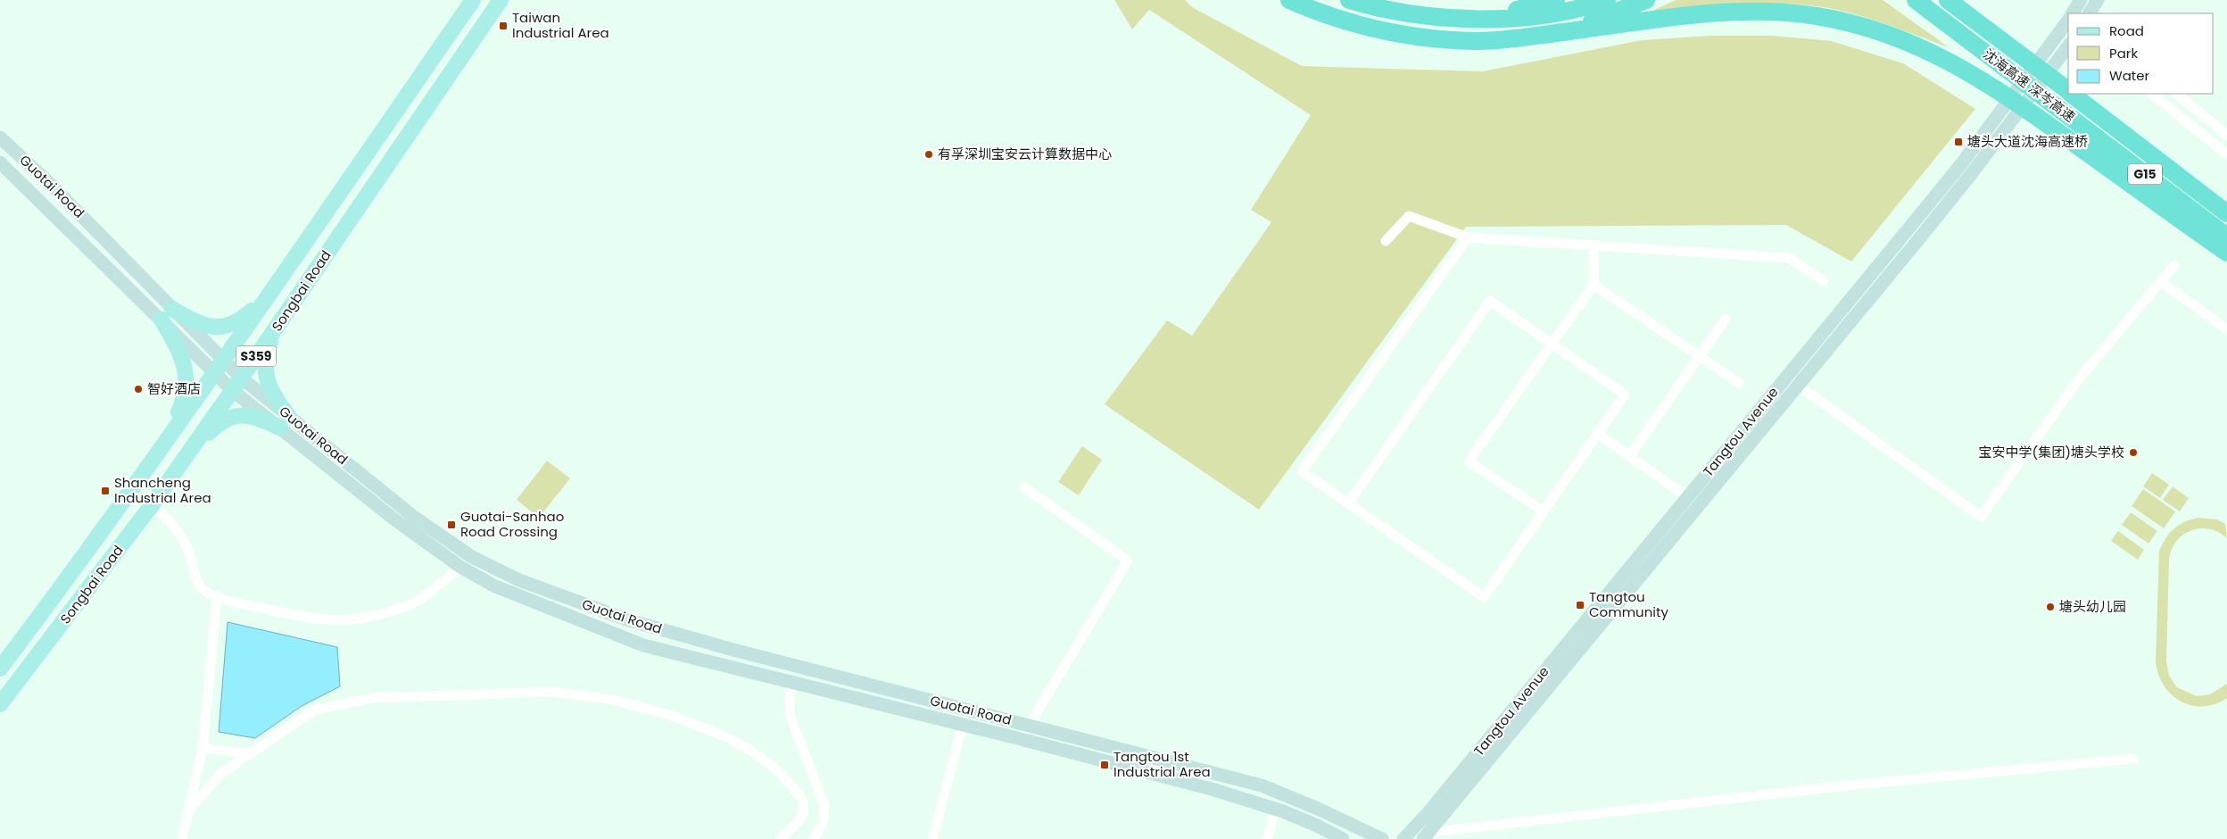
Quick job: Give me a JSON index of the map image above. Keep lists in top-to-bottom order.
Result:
{
  "streets": {
    "highway": ["沈海高速 深岑高速", "G15"],
    "main road": ["Songbai Road", "S359"],
    "street": ["Guotai Road", "Tangtou Avenue"]
  },
  "crossings": [
    ["Guotai Road", "Songbai Road"]
  ],
  "places": {
    "transit": [
      "Taiwan Industrial Area",
      "塘头大道沈海高速桥",
      "Shancheng Industrial Area",
      "Guotai-Sanhao Road Crossing",
      "Tangtou Community",
      "Tangtou 1st Industrial Area"
    ],
    "other": [
      "有孚深圳宝安云计算数据中心",
      "智好酒店",
      "宝安中学(集团)塘头学校",
      "塘头幼儿园"
    ]
  },
  "legend": ["Road", "Park", "Water"]
}
